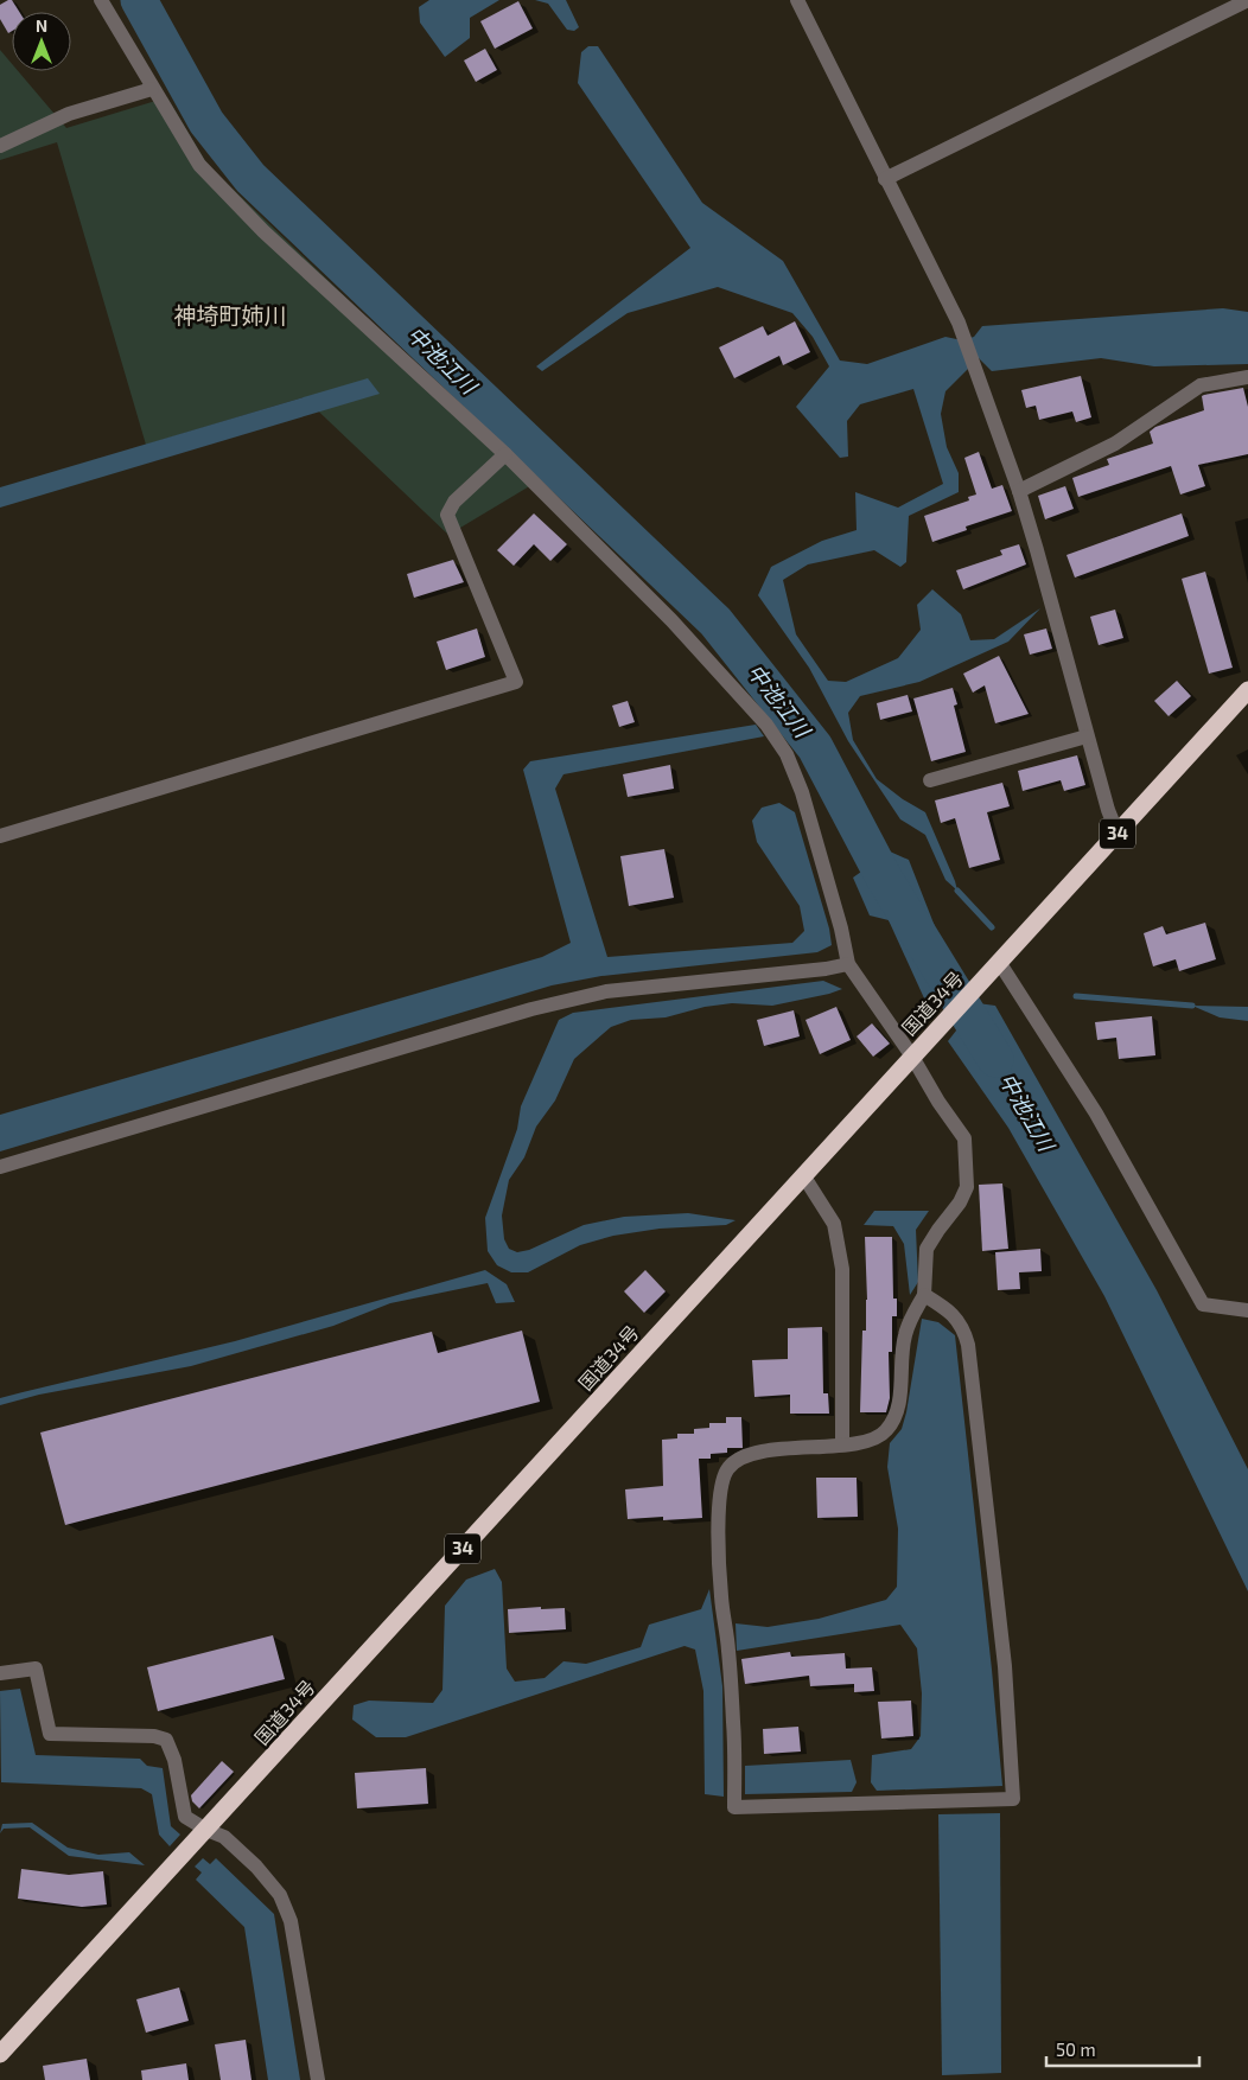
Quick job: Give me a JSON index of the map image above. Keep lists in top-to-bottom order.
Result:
{
  "streets": {
    "highway": ["34", "国道34号"]
  },
  "districts": ["神埼町姉川"],
  "water": ["中池江川"],
  "scale_bar": "50 m",
  "north": "top"
}
